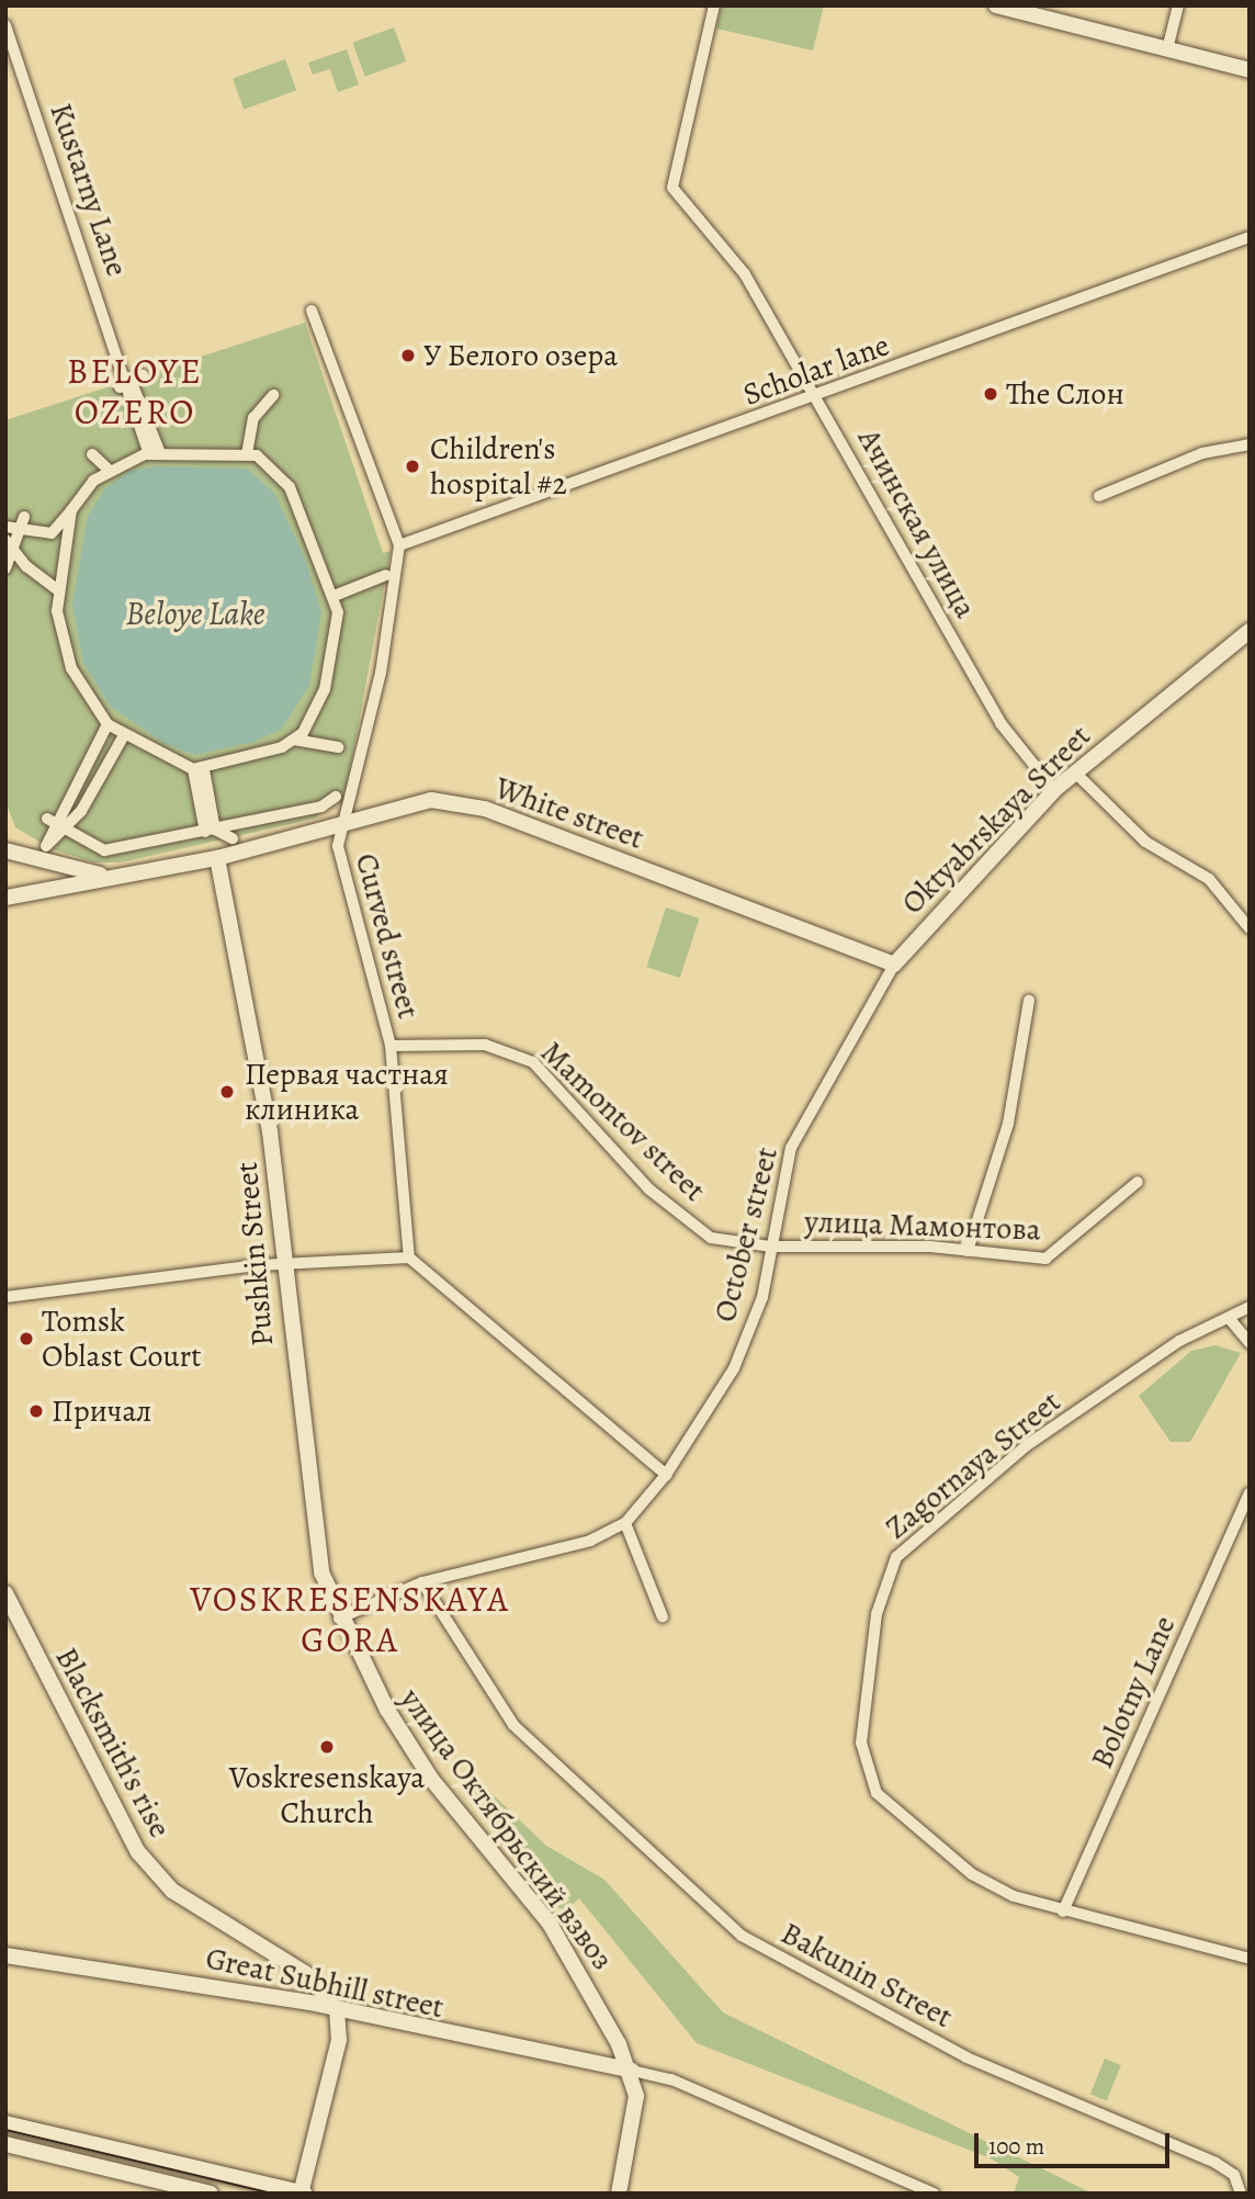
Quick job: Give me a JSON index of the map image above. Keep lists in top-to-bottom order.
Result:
{
  "streets": {
    "street": [
      "Kustarny Lane",
      "Scholar lane",
      "Ачинская улица",
      "White street",
      "Oktyabrskaya Street",
      "Curved street",
      "Mamontov street",
      "улица Мамонтова",
      "October street",
      "Pushkin Street",
      "Zagornaya Street",
      "Bolotny Lane",
      "Blacksmith's rise",
      "улица Октябрьский взвоз",
      "Bakunin Street",
      "Great Subhill street"
    ]
  },
  "crossings": [
    ["Scholar lane", "Ачинская улица"],
    ["Scholar lane", "Curved street"],
    ["Ачинская улица", "Oktyabrskaya Street"],
    ["White street", "Oktyabrskaya Street"],
    ["White street", "Curved street"],
    ["White street", "October street"],
    ["White street", "Pushkin Street"],
    ["Oktyabrskaya Street", "October street"],
    ["Curved street", "Mamontov street"],
    ["Mamontov street", "улица Мамонтова"],
    ["Mamontov street", "October street"],
    ["улица Мамонтова", "October street"],
    ["October street", "Pushkin Street"],
    ["October street", "улица Октябрьский взвоз"],
    ["October street", "Bakunin Street"],
    ["Pushkin Street", "улица Октябрьский взвоз"],
    ["Zagornaya Street", "Bolotny Lane"],
    ["Blacksmith's rise", "Great Subhill street"],
    ["улица Октябрьский взвоз", "Great Subhill street"]
  ],
  "districts": ["BELOYE OZERO", "VOSKRESENSKAYA GORA"],
  "water": ["Beloye Lake"],
  "places": [
    "У Белого озера",
    "The Слон",
    "Children's hospital #2",
    "Первая частная клиника",
    "Tomsk Oblast Court",
    "Причал",
    "Voskresenskaya Church"
  ],
  "scale_bar": "100 m"
}
